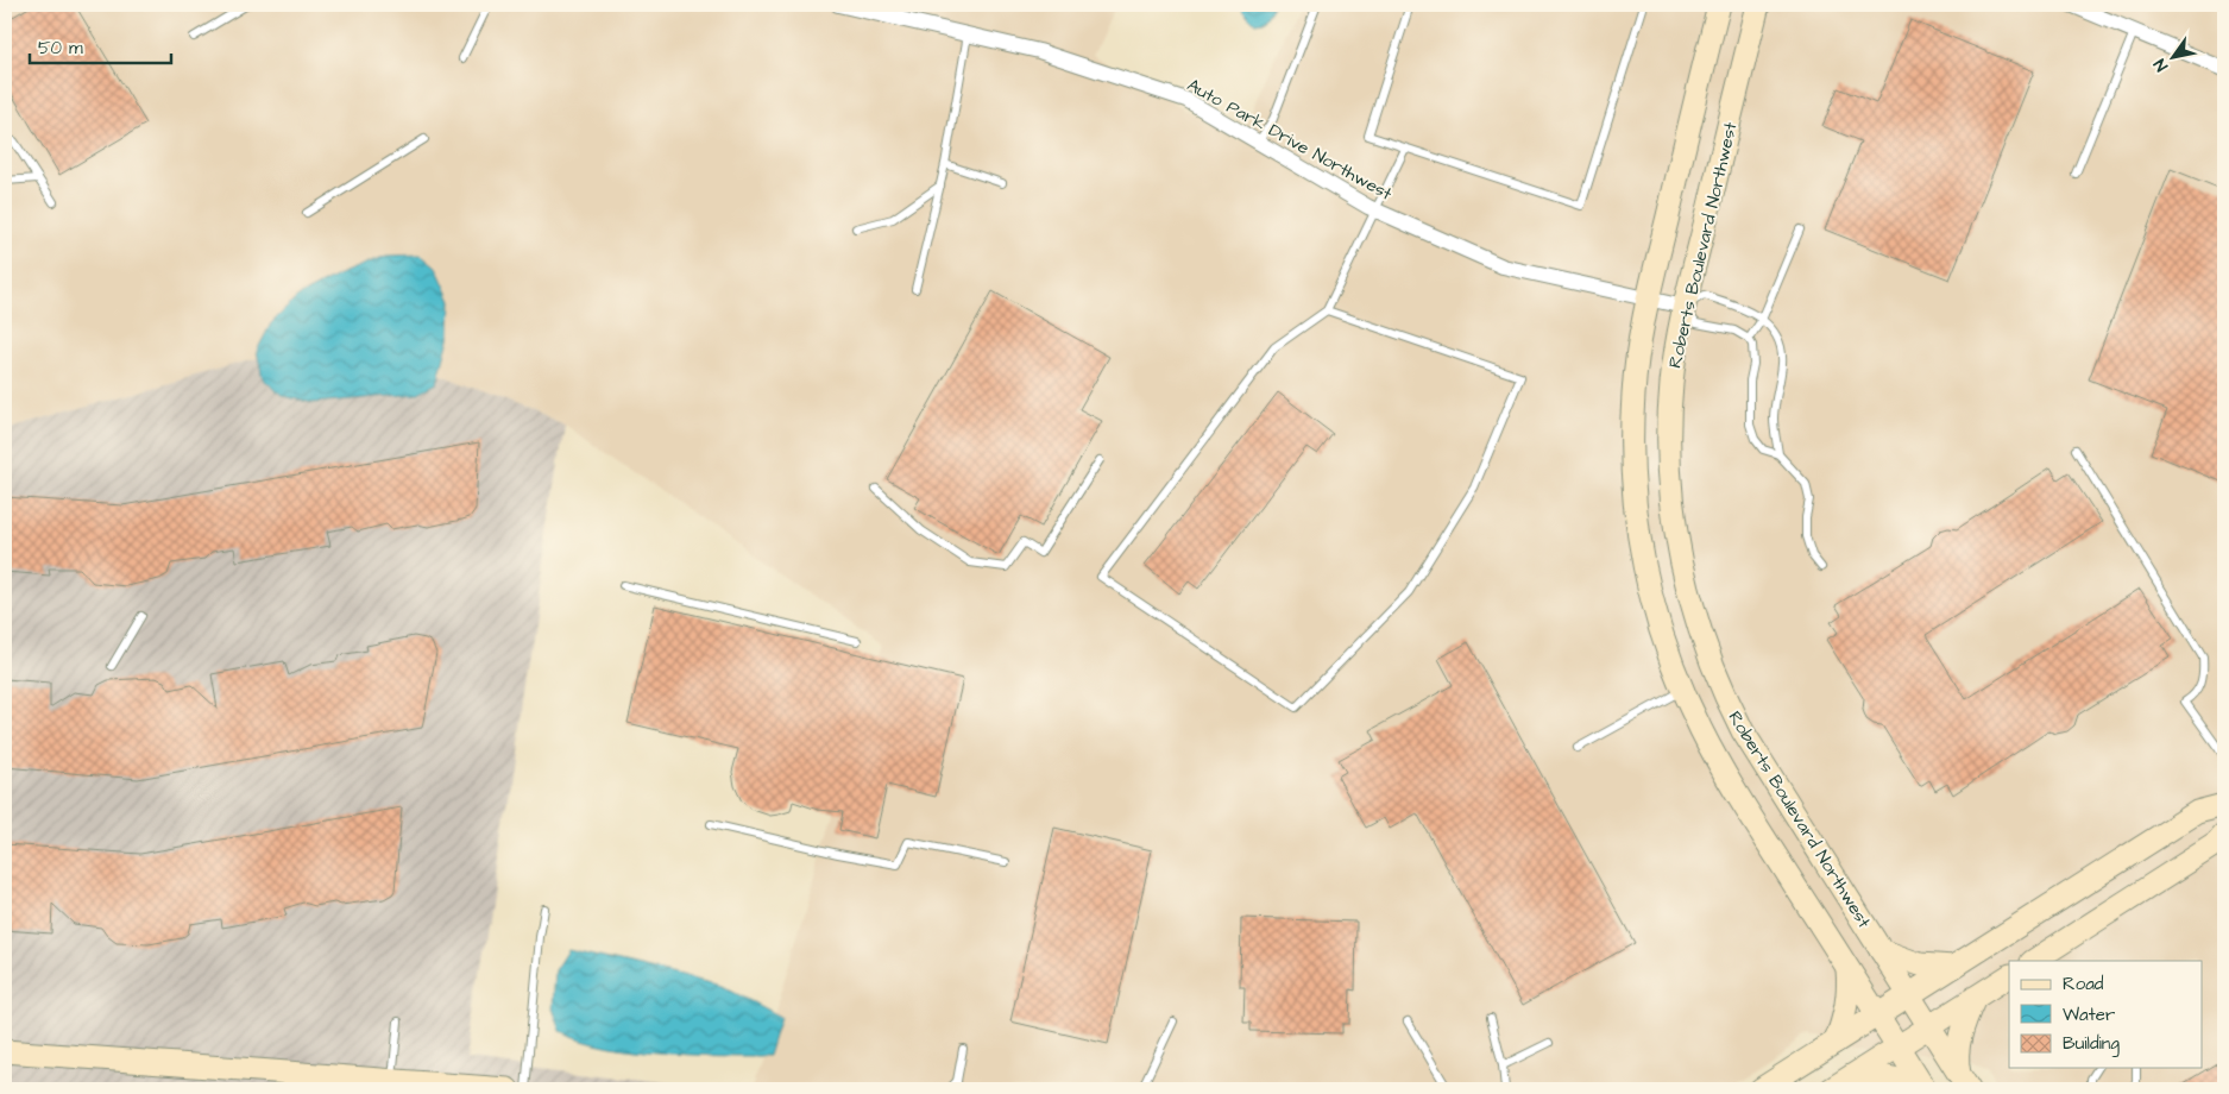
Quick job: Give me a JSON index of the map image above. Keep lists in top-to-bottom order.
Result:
{
  "streets": {
    "street": ["Auto Park Drive Northwest", "Roberts Boulevard Northwest"]
  },
  "crossings": [
    ["Auto Park Drive Northwest", "Roberts Boulevard Northwest"]
  ],
  "legend": ["Road", "Water", "Building"],
  "scale_bar": "50 m",
  "north": "bottom left"
}
